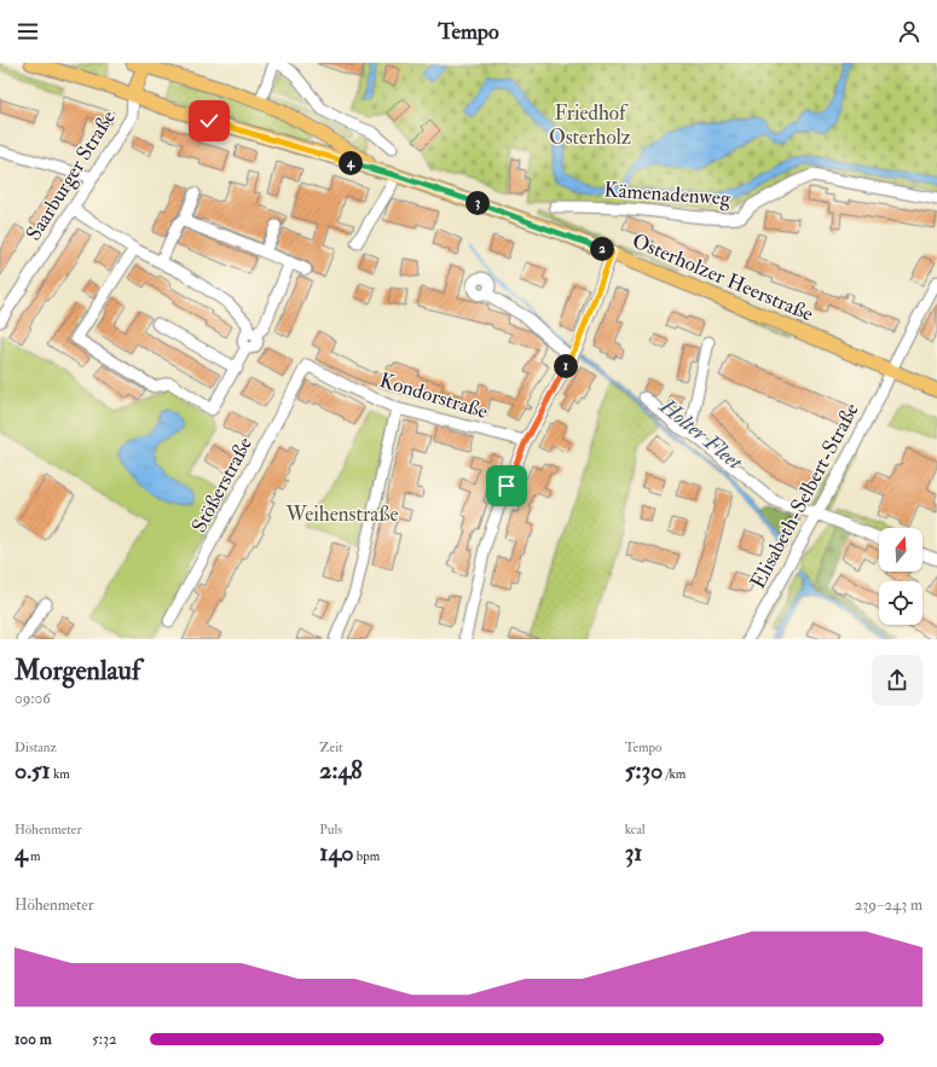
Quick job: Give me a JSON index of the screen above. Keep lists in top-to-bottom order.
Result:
{
  "streets": {
    "main road": ["Osterholzer Heerstraße"],
    "street": [
      "Saarburger Straße",
      "Kämenadenweg",
      "Kondorstraße",
      "Stößerstraße",
      "Elisabeth-Selbert-Straße"
    ]
  },
  "crossings": [
    ["Osterholzer Heerstraße", "Elisabeth-Selbert-Straße"],
    ["Kondorstraße", "Stößerstraße"]
  ],
  "water": ["Holter Fleet"],
  "parks": ["Friedhof Osterholz", "Weihenstraße"],
  "north": "top",
  "page": {
    "header": "Tempo",
    "pins": [
      "4",
      "3",
      "2",
      "1"
    ],
    "heading": ["Morgenlauf", "09:06"],
    "stats": [
      ["Distanz", "0.51 km"],
      ["Zeit", "2:48"],
      ["Tempo", "5:30 /km"],
      ["Höhenmeter", "4 m"],
      ["Puls", "140 bpm"],
      ["kcal", "31"]
    ],
    "chart": ["Höhenmeter", "239–243 m"],
    "list": [
      {
        "name": "100 m",
        "note": "5:32"
      }
    ]
  }
}
